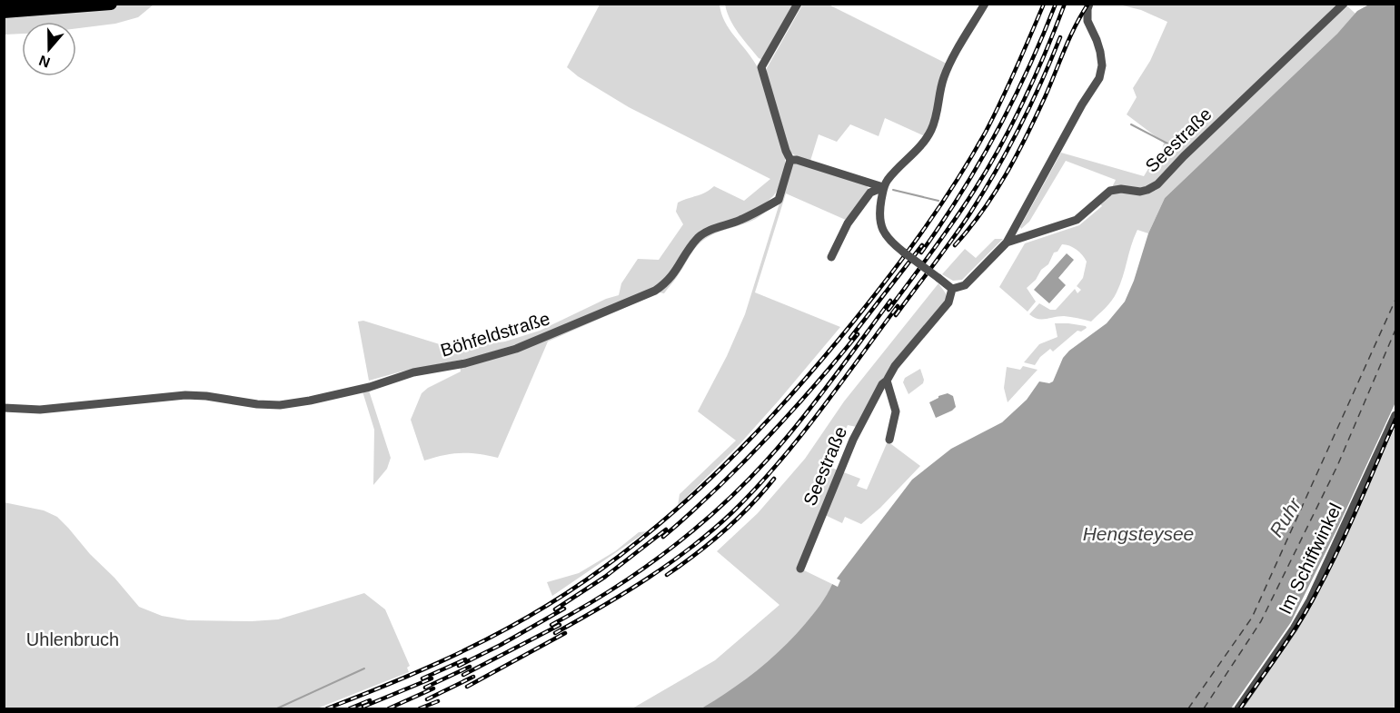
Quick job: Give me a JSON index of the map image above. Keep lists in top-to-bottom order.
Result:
{
  "streets": {
    "street": ["Seestraße", "Böhfeldstraße", "Im Schiffwinkel"]
  },
  "water": ["Ruhr", "Hengsteysee"],
  "parks": ["Uhlenbruch"],
  "north": "bottom"
}
